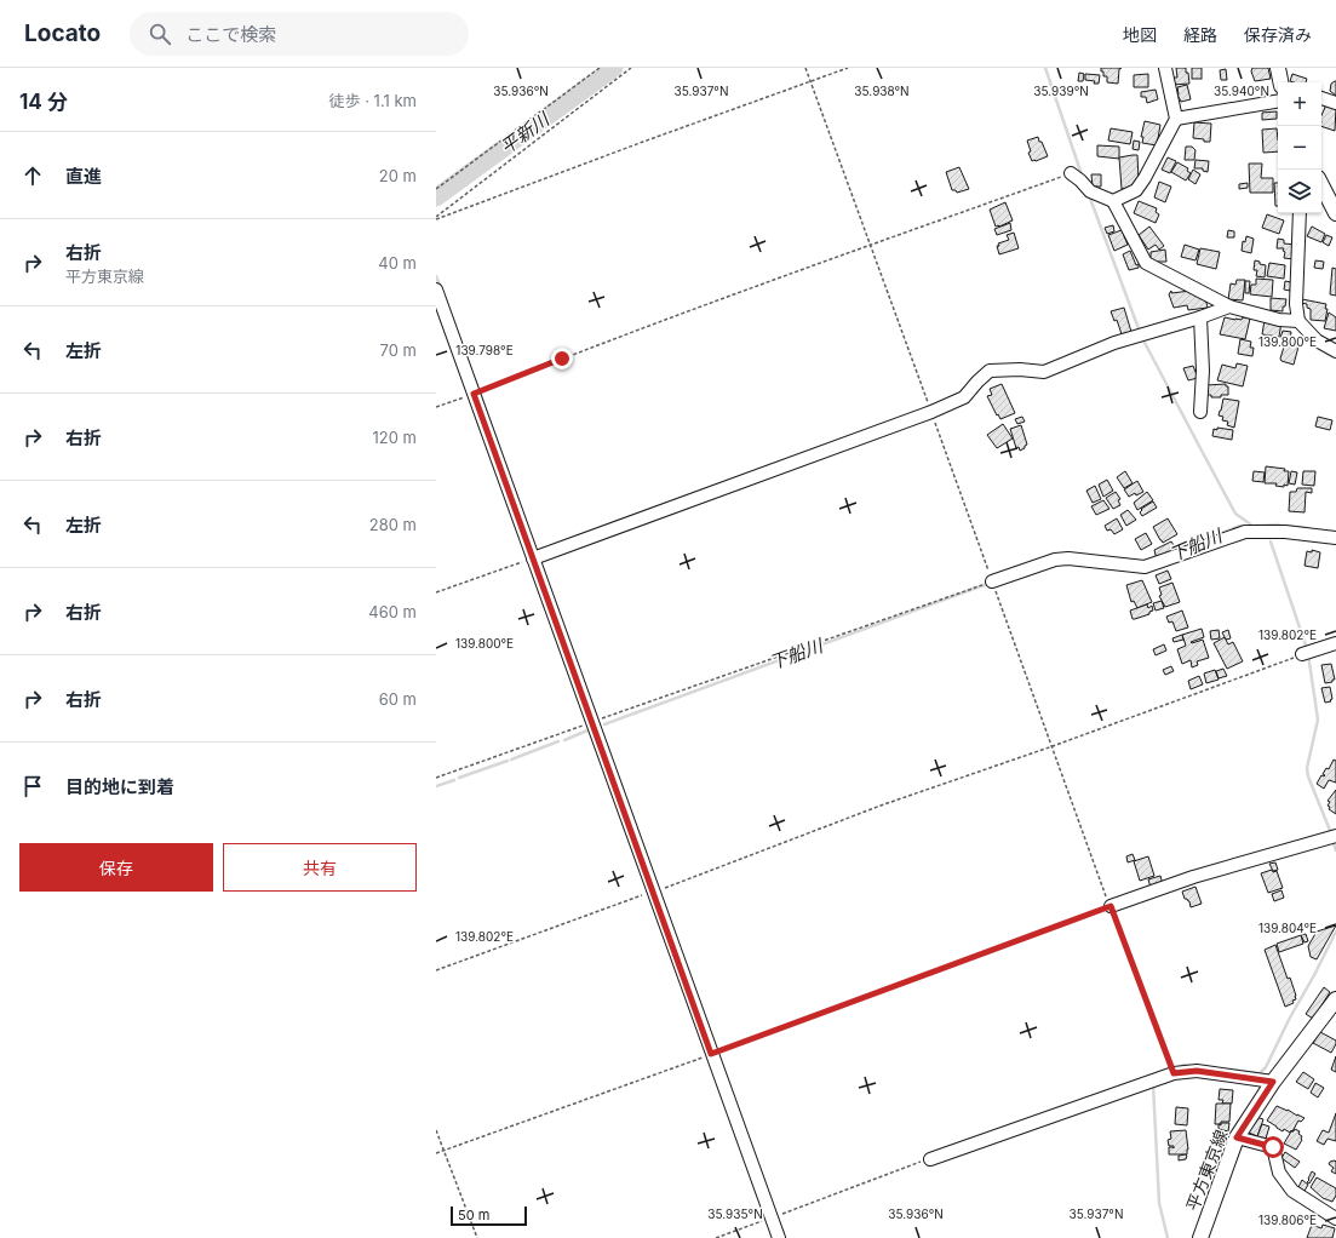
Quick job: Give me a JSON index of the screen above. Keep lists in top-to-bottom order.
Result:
{
  "streets": {
    "main road": ["平方東京線"]
  },
  "water": ["平新川", "下船川"],
  "scale_bar": "50 m",
  "page": {
    "header": "Locato",
    "search": "ここで検索",
    "nav": ["地図", "経路", "保存済み"],
    "heading": ["14 分", "徒歩 · 1.1 km"],
    "map_buttons": ["+", "−"],
    "list": [
      ["直進", "20 m"],
      ["右折", "平方東京線", "40 m"],
      ["左折", "70 m"],
      ["右折", "120 m"],
      ["左折", "280 m"],
      ["右折", "460 m"],
      ["右折", "60 m"],
      "目的地に到着"
    ],
    "buttons": ["保存", "共有"],
    "scale": "50 m"
  },
  "coordinates": [
    "35.936°N",
    "35.937°N",
    "35.938°N",
    "35.940°N",
    "35.939°N",
    "139.800°E",
    "139.798°E",
    "139.802°E",
    "139.804°E",
    "35.935°N",
    "139.806°E"
  ]
}
